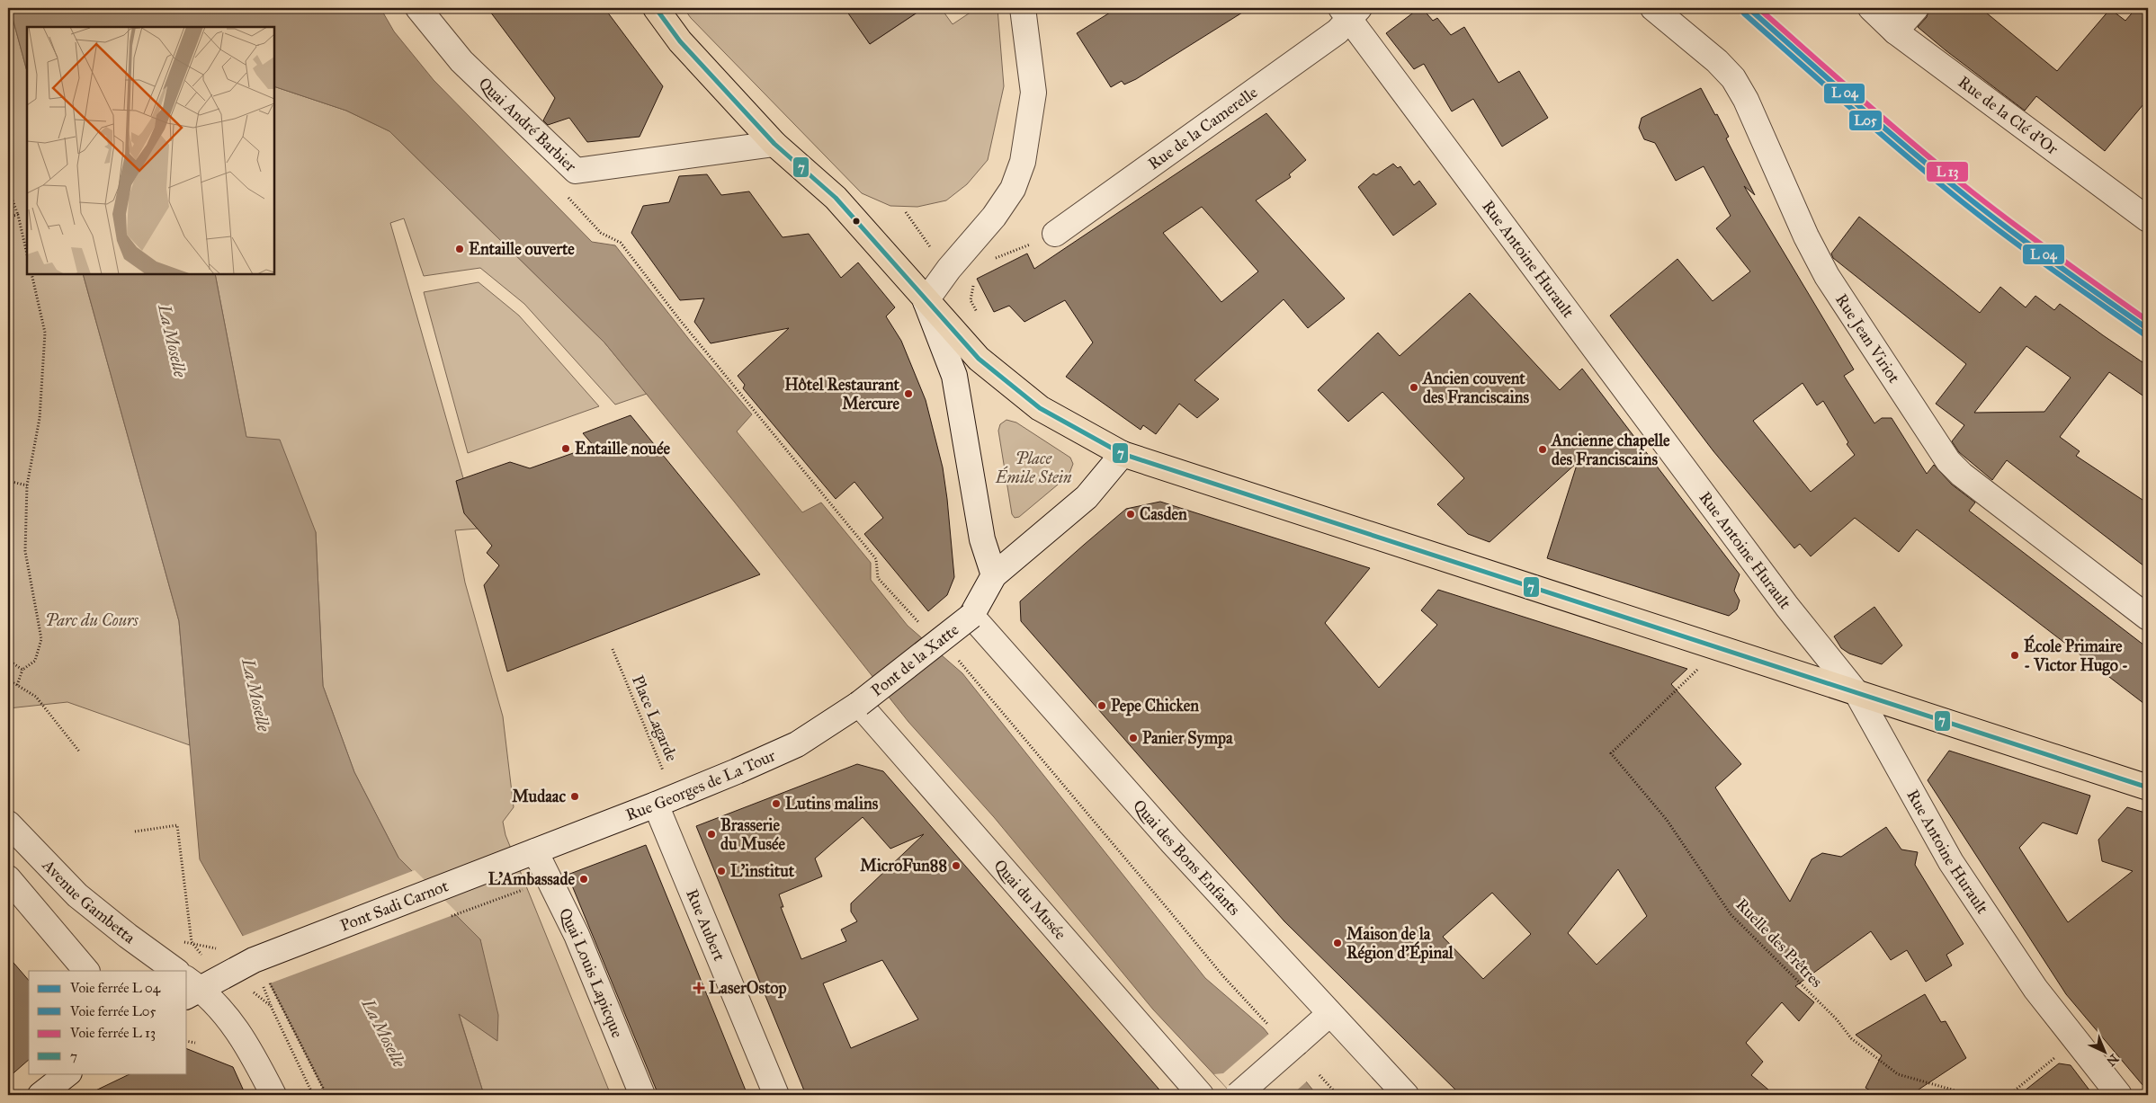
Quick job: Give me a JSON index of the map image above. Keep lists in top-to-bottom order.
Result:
{
  "streets": {
    "street": [
      "Rue de la Clé d'Or",
      "Quai André Barbier",
      "Rue de la Camerelle",
      "Rue Antoine Hurault",
      "Rue Jean Viriot",
      "Pont de la Xatte",
      "Rue Georges de La Tour",
      "Quai des Bons Enfants",
      "Quai du Musée",
      "Avenue Gambetta",
      "Pont Sadi Carnot",
      "Rue Aubert",
      "Quai Louis Lapicque"
    ],
    "path": ["Place Lagarde", "Ruelle des Prêtres"]
  },
  "crossings": [
    ["Rue de la Camerelle", "Rue Antoine Hurault"],
    ["Rue Antoine Hurault", "Ruelle des Prêtres"],
    ["Pont de la Xatte", "Rue Georges de La Tour"],
    ["Pont de la Xatte", "Quai des Bons Enfants"],
    ["Pont de la Xatte", "Quai du Musée"],
    ["Place Lagarde", "Rue Georges de La Tour"],
    ["Place Lagarde", "Rue Aubert"],
    ["Rue Georges de La Tour", "Quai du Musée"],
    ["Rue Georges de La Tour", "Pont Sadi Carnot"],
    ["Rue Georges de La Tour", "Rue Aubert"],
    ["Rue Georges de La Tour", "Quai Louis Lapicque"],
    ["Pont Sadi Carnot", "Quai Louis Lapicque"]
  ],
  "water": ["La Moselle"],
  "parks": ["Place Émile Stein", "Parc du Cours"],
  "places": {
    "other": [
      "Entaille ouverte",
      "Ancien couvent des Franciscains",
      "Hôtel Restaurant Mercure",
      "Entaille nouée",
      "Ancienne chapelle des Franciscains",
      "Casden",
      "École Primaire - Victor Hugo -",
      "Pepe Chicken",
      "Panier Sympa",
      "Mudaac",
      "Lutins malins",
      "Brasserie du Musée",
      "MicroFun88",
      "L’institut",
      "L’Ambassade",
      "Maison de la Région d'Épinal"
    ],
    "health": ["LaserOstop"]
  },
  "lines": ["transit line 7", "rail line L05"],
  "legend": [
    "Voie ferrée L 04",
    "Voie ferrée L05",
    "Voie ferrée L 13",
    "7"
  ],
  "north": "bottom right"
}
